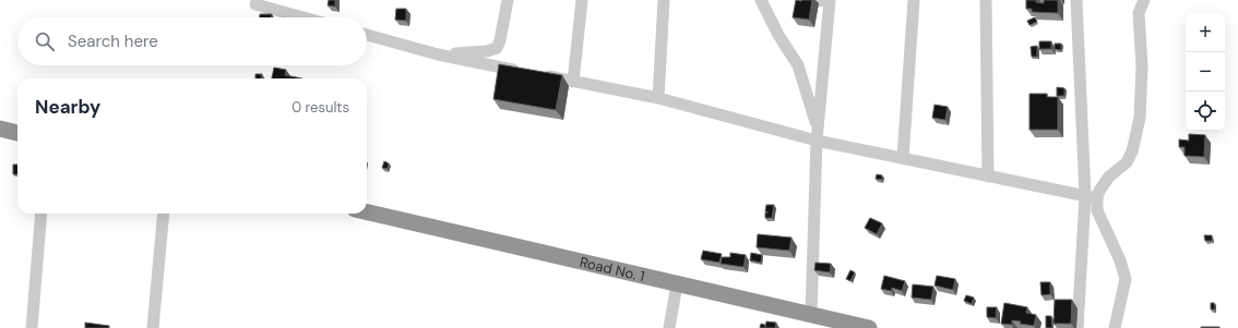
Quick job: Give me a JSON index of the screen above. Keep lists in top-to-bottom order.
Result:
{
  "streets": {
    "highway": ["Road No. 1"]
  },
  "page": {
    "map_buttons": ["+", "−"],
    "search": "Search here",
    "heading": ["Nearby", "0 results"]
  }
}
